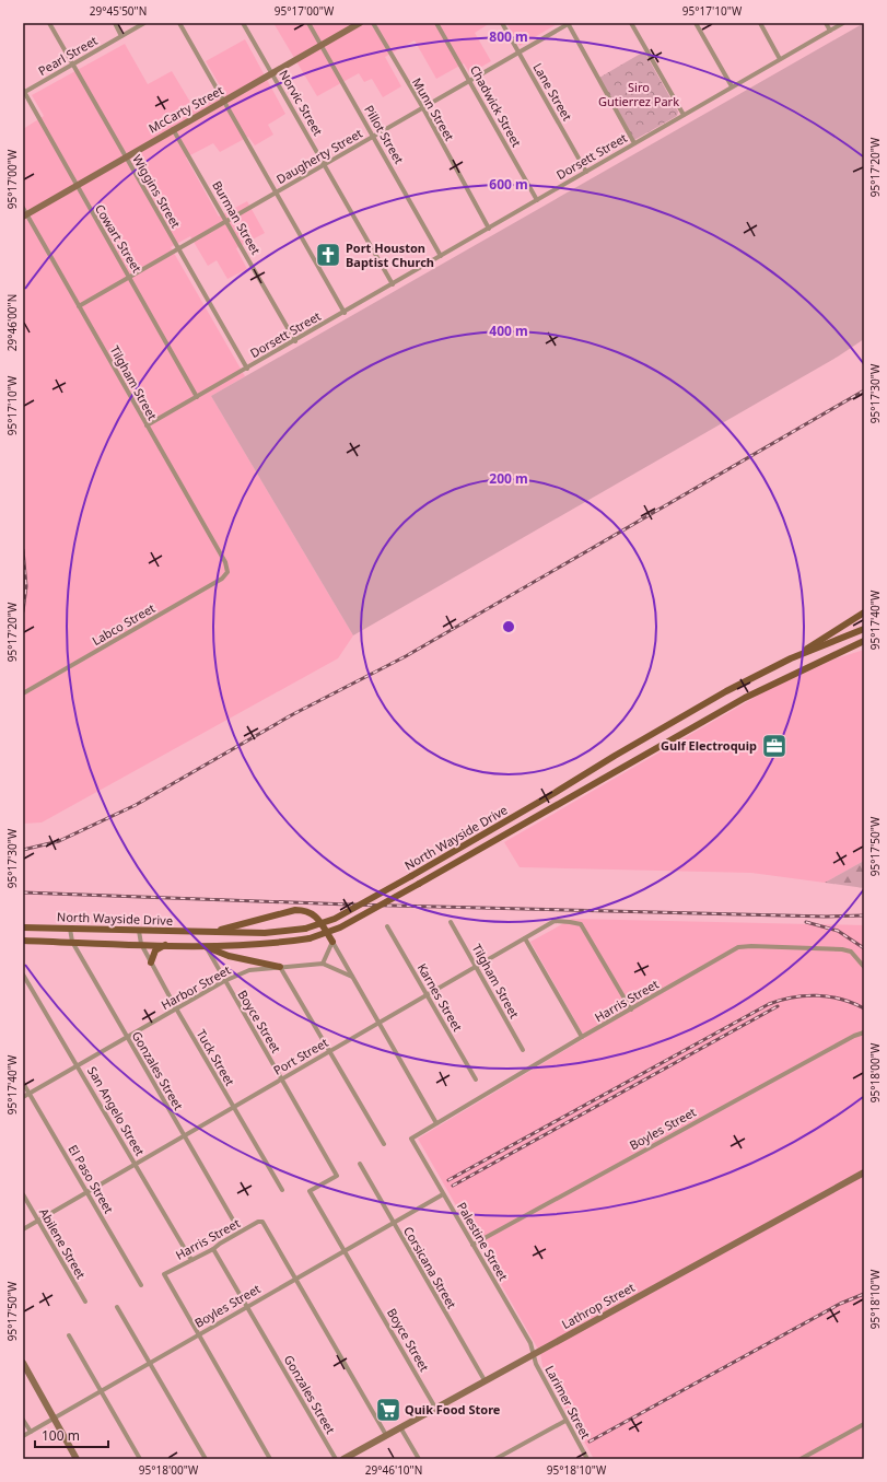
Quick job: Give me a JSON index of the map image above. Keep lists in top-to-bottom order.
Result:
{
  "streets": {
    "main road": ["North Wayside Drive"],
    "street": [
      "Pearl Street",
      "Lane Street",
      "Norvic Street",
      "Chadwick Street",
      "McCarty Street",
      "Munn Street",
      "Pillot Street",
      "Daugherty Street",
      "Dorsett Street",
      "Wiggins Street",
      "Burman Street",
      "Cowart Street",
      "Tilgham Street",
      "Labco Street",
      "Harbor Street",
      "Karnes Street",
      "Harris Street",
      "Boyce Street",
      "Port Street",
      "Tuck Street",
      "Gonzales Street",
      "San Angelo Street",
      "Boyles Street",
      "El Paso Street",
      "Palestine Street",
      "Abilene Street",
      "Corsicana Street",
      "Lathrop Street",
      "Larimer Street"
    ]
  },
  "crossings": [
    ["Pearl Street", "Wiggins Street"],
    ["Pearl Street", "Cowart Street"],
    ["Lane Street", "Daugherty Street"],
    ["Lane Street", "Dorsett Street"],
    ["Norvic Street", "McCarty Street"],
    ["Norvic Street", "Daugherty Street"],
    ["Norvic Street", "Dorsett Street"],
    ["Chadwick Street", "Daugherty Street"],
    ["Chadwick Street", "Dorsett Street"],
    ["McCarty Street", "Pillot Street"],
    ["McCarty Street", "Wiggins Street"],
    ["McCarty Street", "Burman Street"],
    ["McCarty Street", "Cowart Street"],
    ["McCarty Street", "Tilgham Street"],
    ["Munn Street", "Daugherty Street"],
    ["Munn Street", "Dorsett Street"],
    ["Pillot Street", "Daugherty Street"],
    ["Pillot Street", "Dorsett Street"],
    ["Daugherty Street", "Wiggins Street"],
    ["Daugherty Street", "Burman Street"],
    ["Daugherty Street", "Cowart Street"],
    ["Daugherty Street", "Tilgham Street"],
    ["Dorsett Street", "Wiggins Street"],
    ["Dorsett Street", "Burman Street"],
    ["Dorsett Street", "Cowart Street"],
    ["Dorsett Street", "Tilgham Street"],
    ["Tilgham Street", "Labco Street"],
    ["Tilgham Street", "Port Street"],
    ["North Wayside Drive", "Boyce Street"],
    ["North Wayside Drive", "Tuck Street"],
    ["North Wayside Drive", "Gonzales Street"],
    ["Harbor Street", "Boyce Street"],
    ["Harbor Street", "Tuck Street"],
    ["Harbor Street", "Gonzales Street"],
    ["Harbor Street", "San Angelo Street"],
    ["Harbor Street", "El Paso Street"],
    ["Karnes Street", "Port Street"],
    ["Harris Street", "Port Street"],
    ["Harris Street", "Gonzales Street"],
    ["Harris Street", "San Angelo Street"],
    ["Harris Street", "Boyles Street"],
    ["Harris Street", "Palestine Street"],
    ["Boyce Street", "Port Street"],
    ["Boyce Street", "Boyles Street"],
    ["Boyce Street", "Lathrop Street"],
    ["Port Street", "Tuck Street"],
    ["Port Street", "Gonzales Street"],
    ["Port Street", "San Angelo Street"],
    ["Port Street", "El Paso Street"],
    ["Port Street", "Abilene Street"],
    ["Gonzales Street", "Boyles Street"],
    ["Boyles Street", "Palestine Street"],
    ["Boyles Street", "Corsicana Street"],
    ["Palestine Street", "Lathrop Street"],
    ["Palestine Street", "Larimer Street"],
    ["Corsicana Street", "Lathrop Street"],
    ["Lathrop Street", "Larimer Street"]
  ],
  "parks": ["Siro Gutierrez Park"],
  "places": {
    "church": ["Port Houston Baptist Church"],
    "office": ["Gulf Electroquip"],
    "supermarket": ["Quik Food Store"]
  },
  "scale_bar": "100 m",
  "coordinates": [
    "29°45'50\"N",
    "95°17'00\"W",
    "95°17'10\"W",
    "95°17'20\"W",
    "29°46'00\"N",
    "95°17'30\"W",
    "95°17'40\"W",
    "95°17'50\"W",
    "95°18'00\"W",
    "95°18'10\"W",
    "29°46'10\"N"
  ],
  "rings": [
    "800 m",
    "600 m",
    "400 m",
    "200 m"
  ]
}
